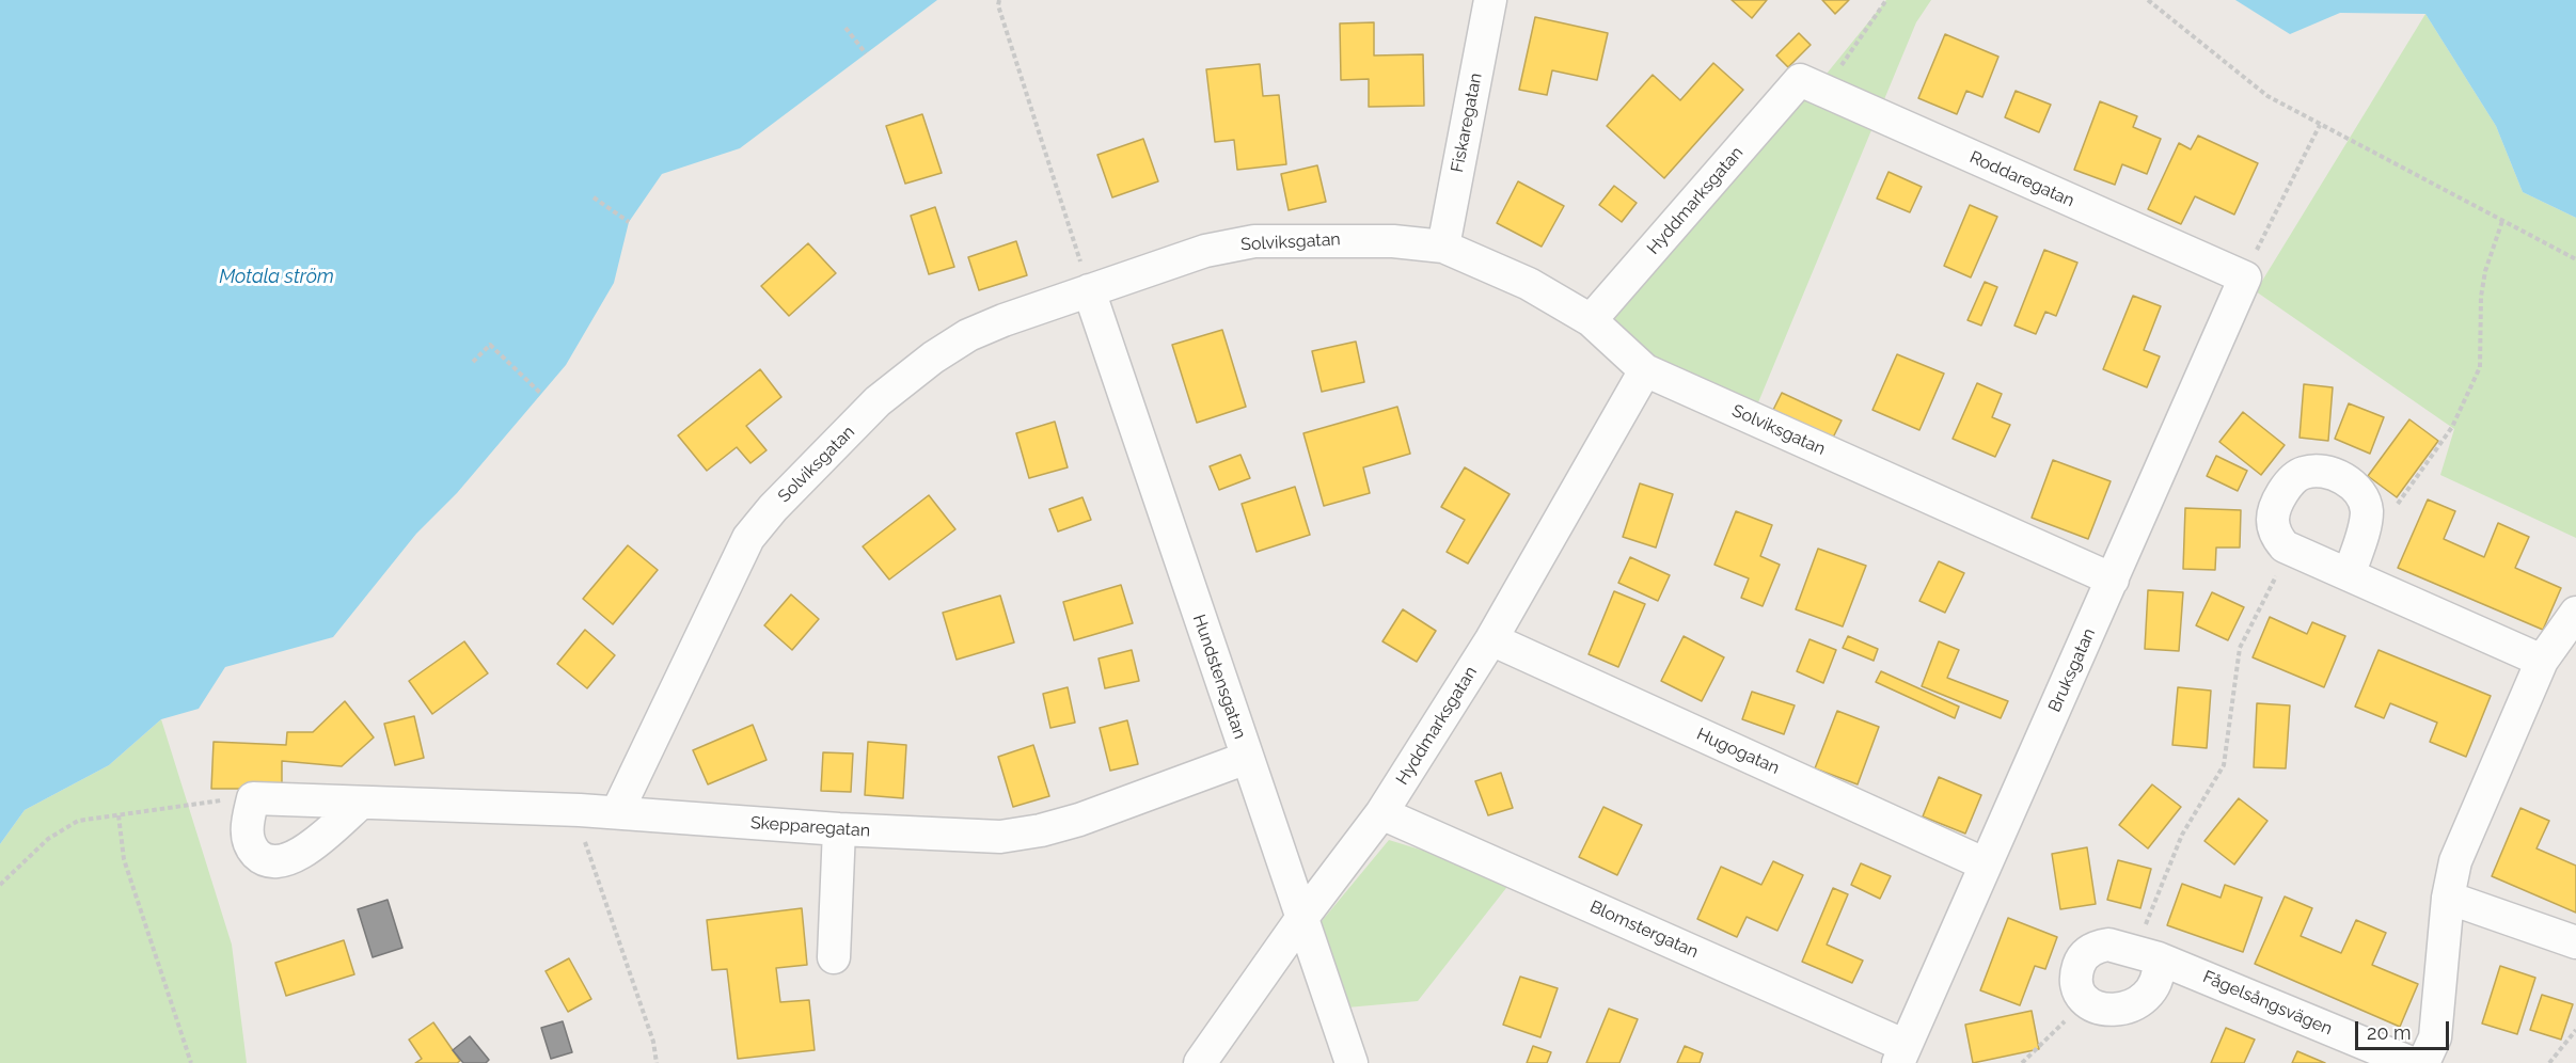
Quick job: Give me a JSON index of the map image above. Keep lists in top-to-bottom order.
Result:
{
  "streets": {
    "street": [
      "Fiskaregatan",
      "Roddaregatan",
      "Hyddmarksgatan",
      "Solviksgatan",
      "Bruksgatan",
      "Hundstensgatan",
      "Hugogatan",
      "Skepparegatan",
      "Blomstergatan",
      "Fågelsångsvägen"
    ]
  },
  "crossings": [
    ["Fiskaregatan", "Solviksgatan"],
    ["Roddaregatan", "Hyddmarksgatan"],
    ["Roddaregatan", "Bruksgatan"],
    ["Hyddmarksgatan", "Solviksgatan"],
    ["Hyddmarksgatan", "Hundstensgatan"],
    ["Hyddmarksgatan", "Hugogatan"],
    ["Hyddmarksgatan", "Blomstergatan"],
    ["Solviksgatan", "Bruksgatan"],
    ["Solviksgatan", "Hundstensgatan"],
    ["Solviksgatan", "Skepparegatan"],
    ["Bruksgatan", "Hugogatan"],
    ["Bruksgatan", "Blomstergatan"],
    ["Hundstensgatan", "Skepparegatan"]
  ],
  "water": ["Motala ström"],
  "scale_bar": "20 m"
}
